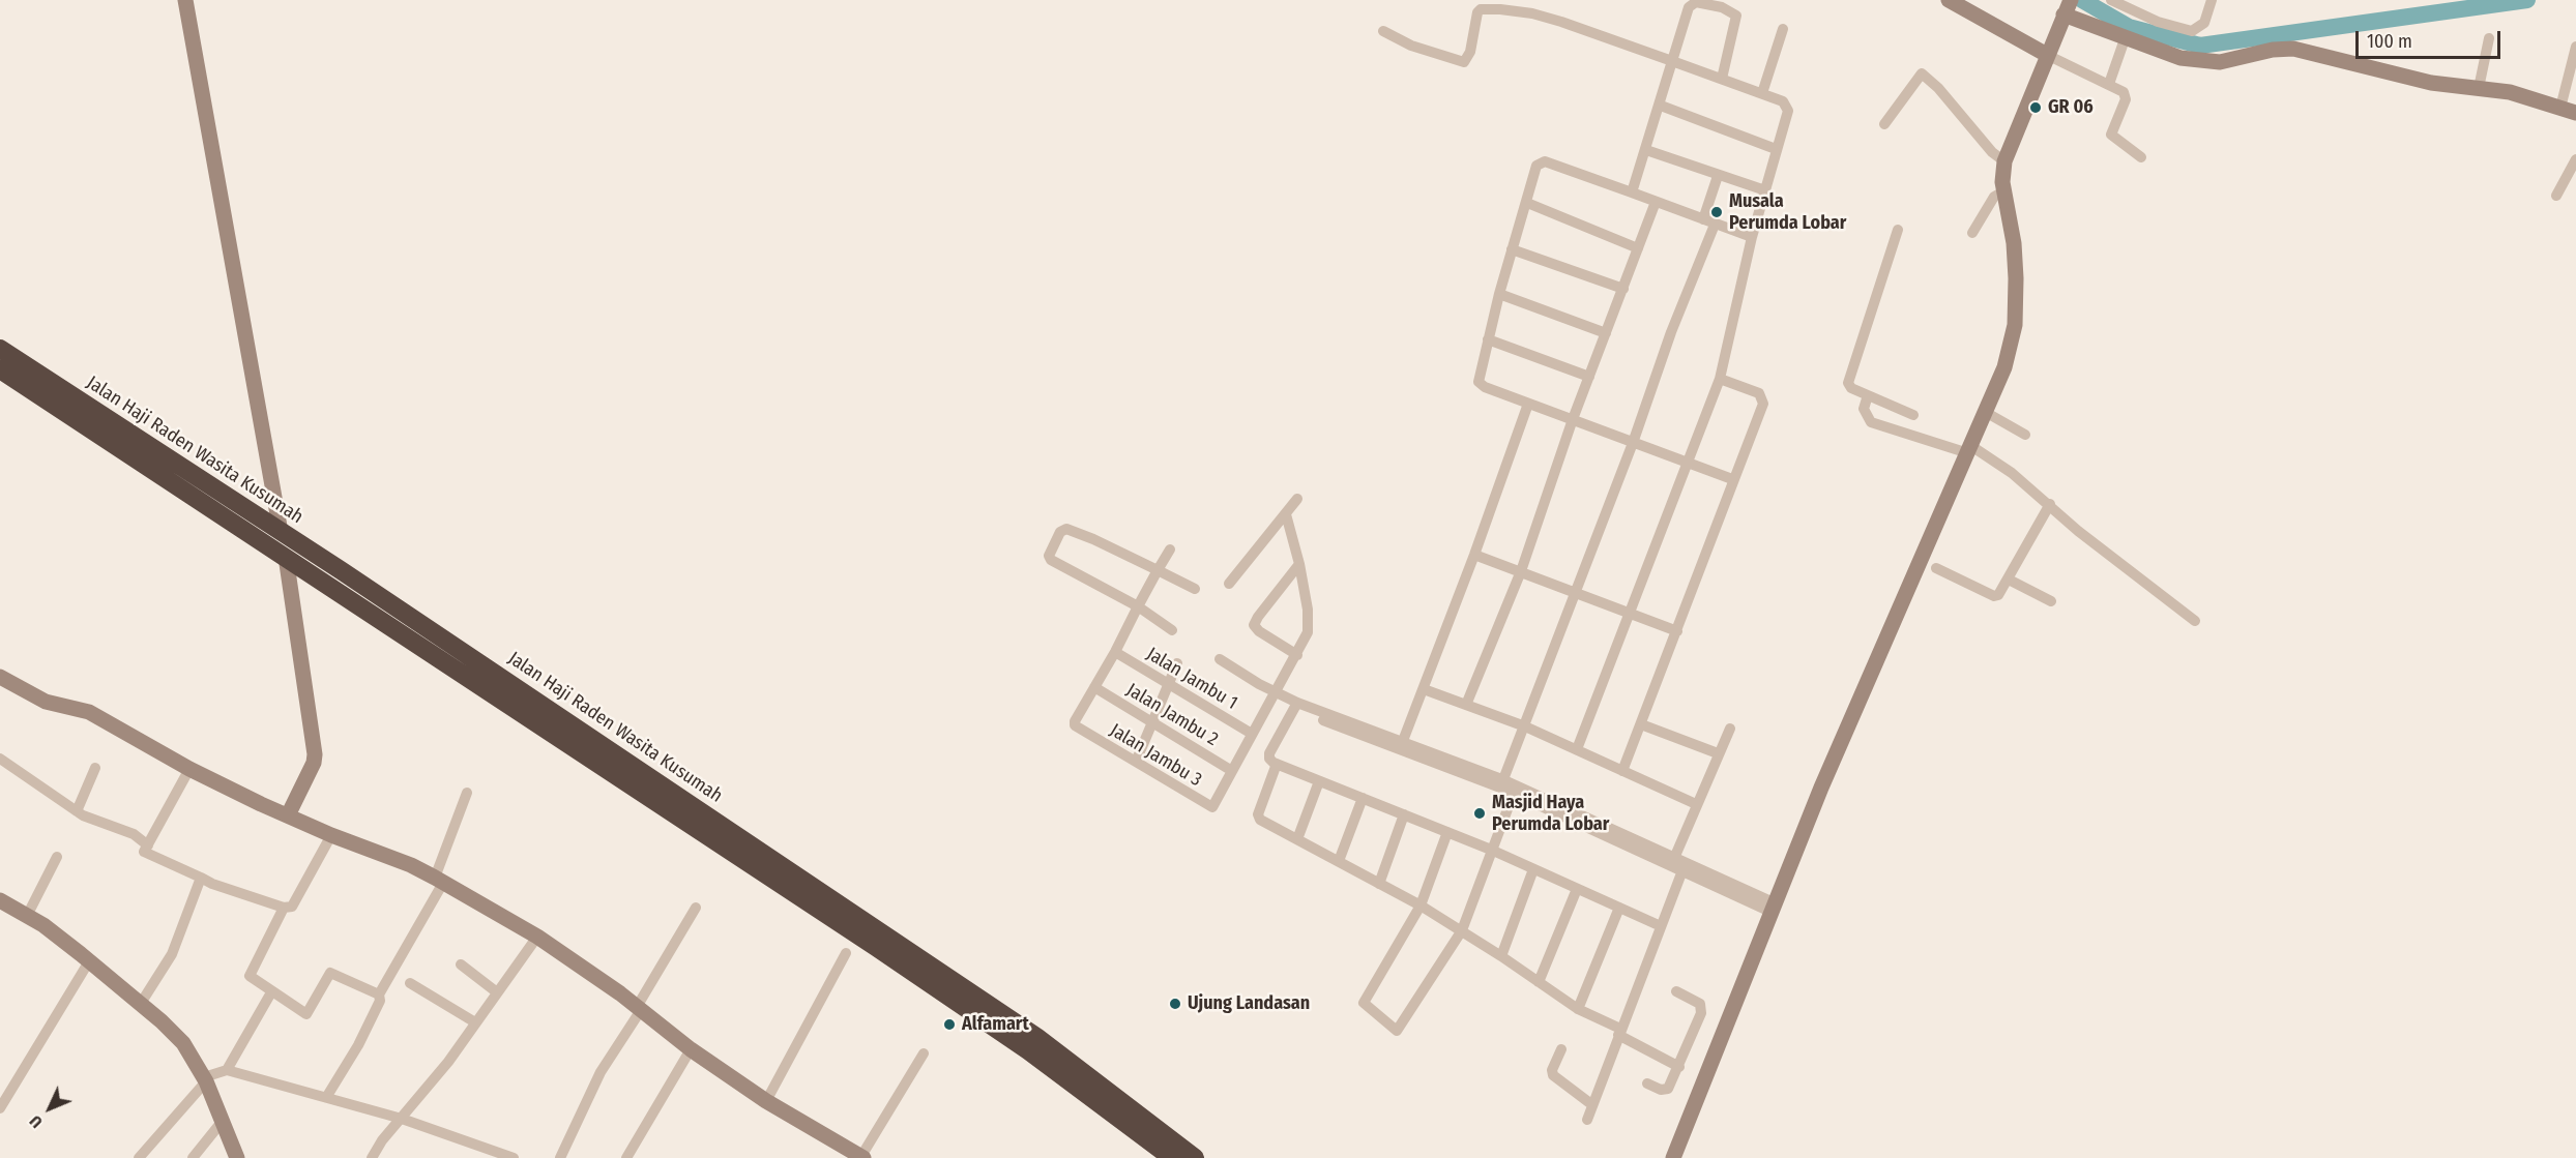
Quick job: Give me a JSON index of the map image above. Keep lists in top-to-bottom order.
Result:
{
  "streets": {
    "highway": ["Jalan Haji Raden Wasita Kusumah"],
    "street": ["Jalan Jambu 1", "Jalan Jambu 2", "Jalan Jambu 3"]
  },
  "crossings": [
    ["Jalan Jambu 2", "Jalan Jambu 3"]
  ],
  "places": [
    "GR 06",
    "Musala Perumda Lobar",
    "Masjid Haya Perumda Lobar",
    "Ujung Landasan",
    "Alfamart"
  ],
  "scale_bar": "100 m",
  "north": "bottom left"
}
